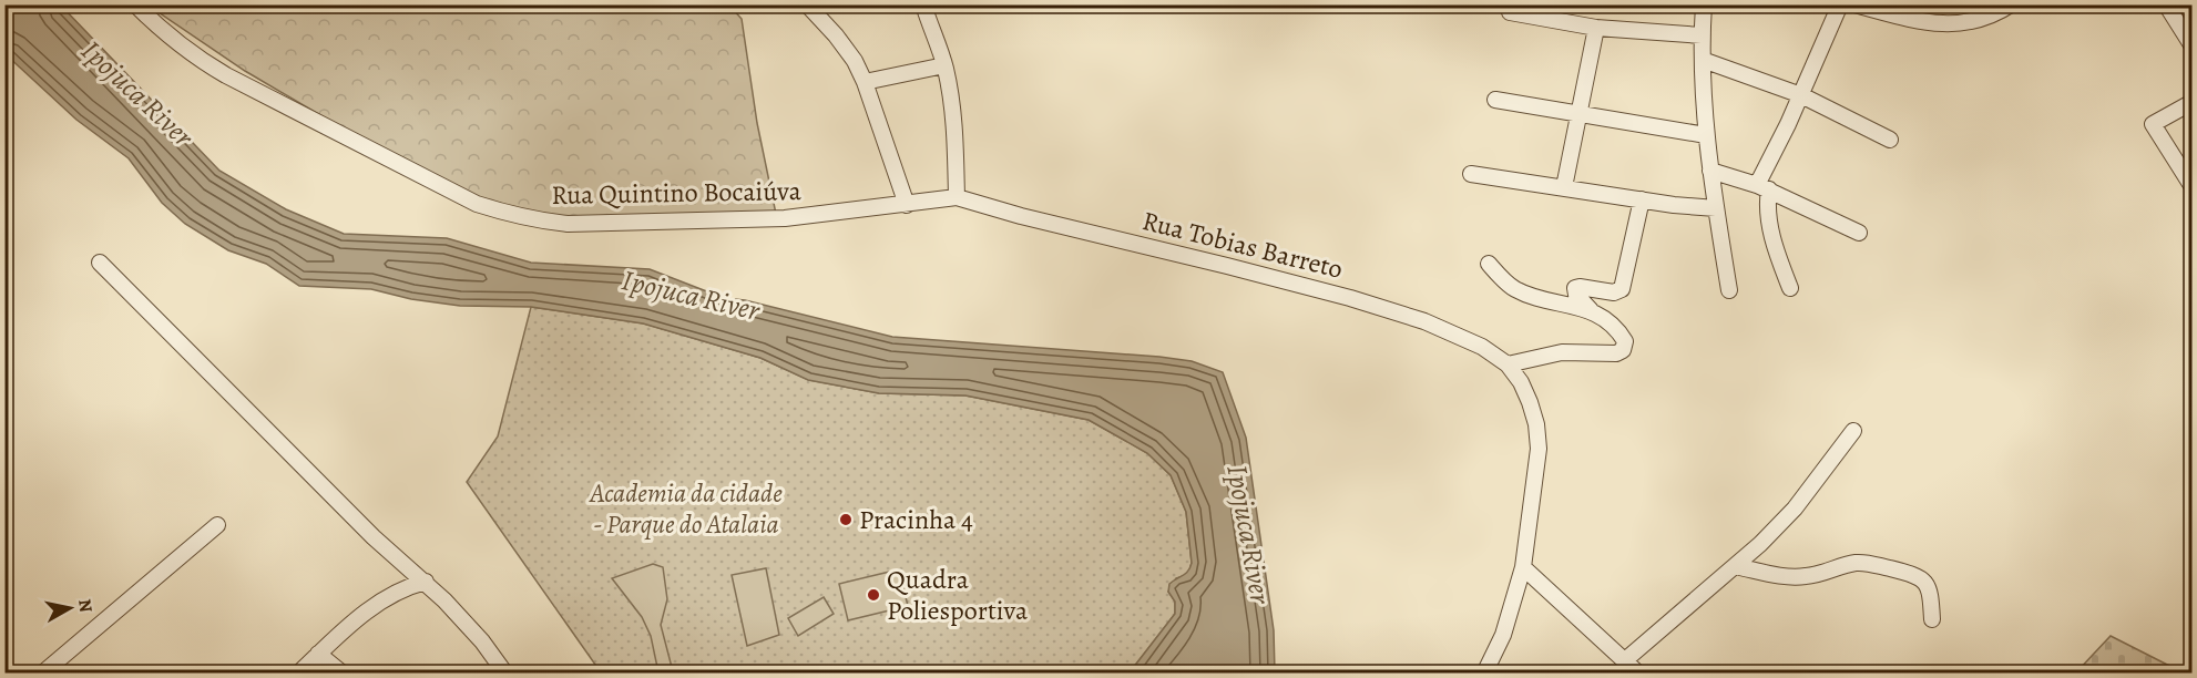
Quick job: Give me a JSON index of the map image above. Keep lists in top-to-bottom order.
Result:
{
  "streets": {
    "street": ["Rua Quintino Bocaiúva", "Rua Tobias Barreto"]
  },
  "crossings": [
    ["Rua Quintino Bocaiúva", "Rua Tobias Barreto"]
  ],
  "water": ["Ipojuca River"],
  "parks": ["Academia da cidade - Parque do Atalaia"],
  "places": ["Pracinha 4", "Quadra Poliesportiva"],
  "north": "right"
}
